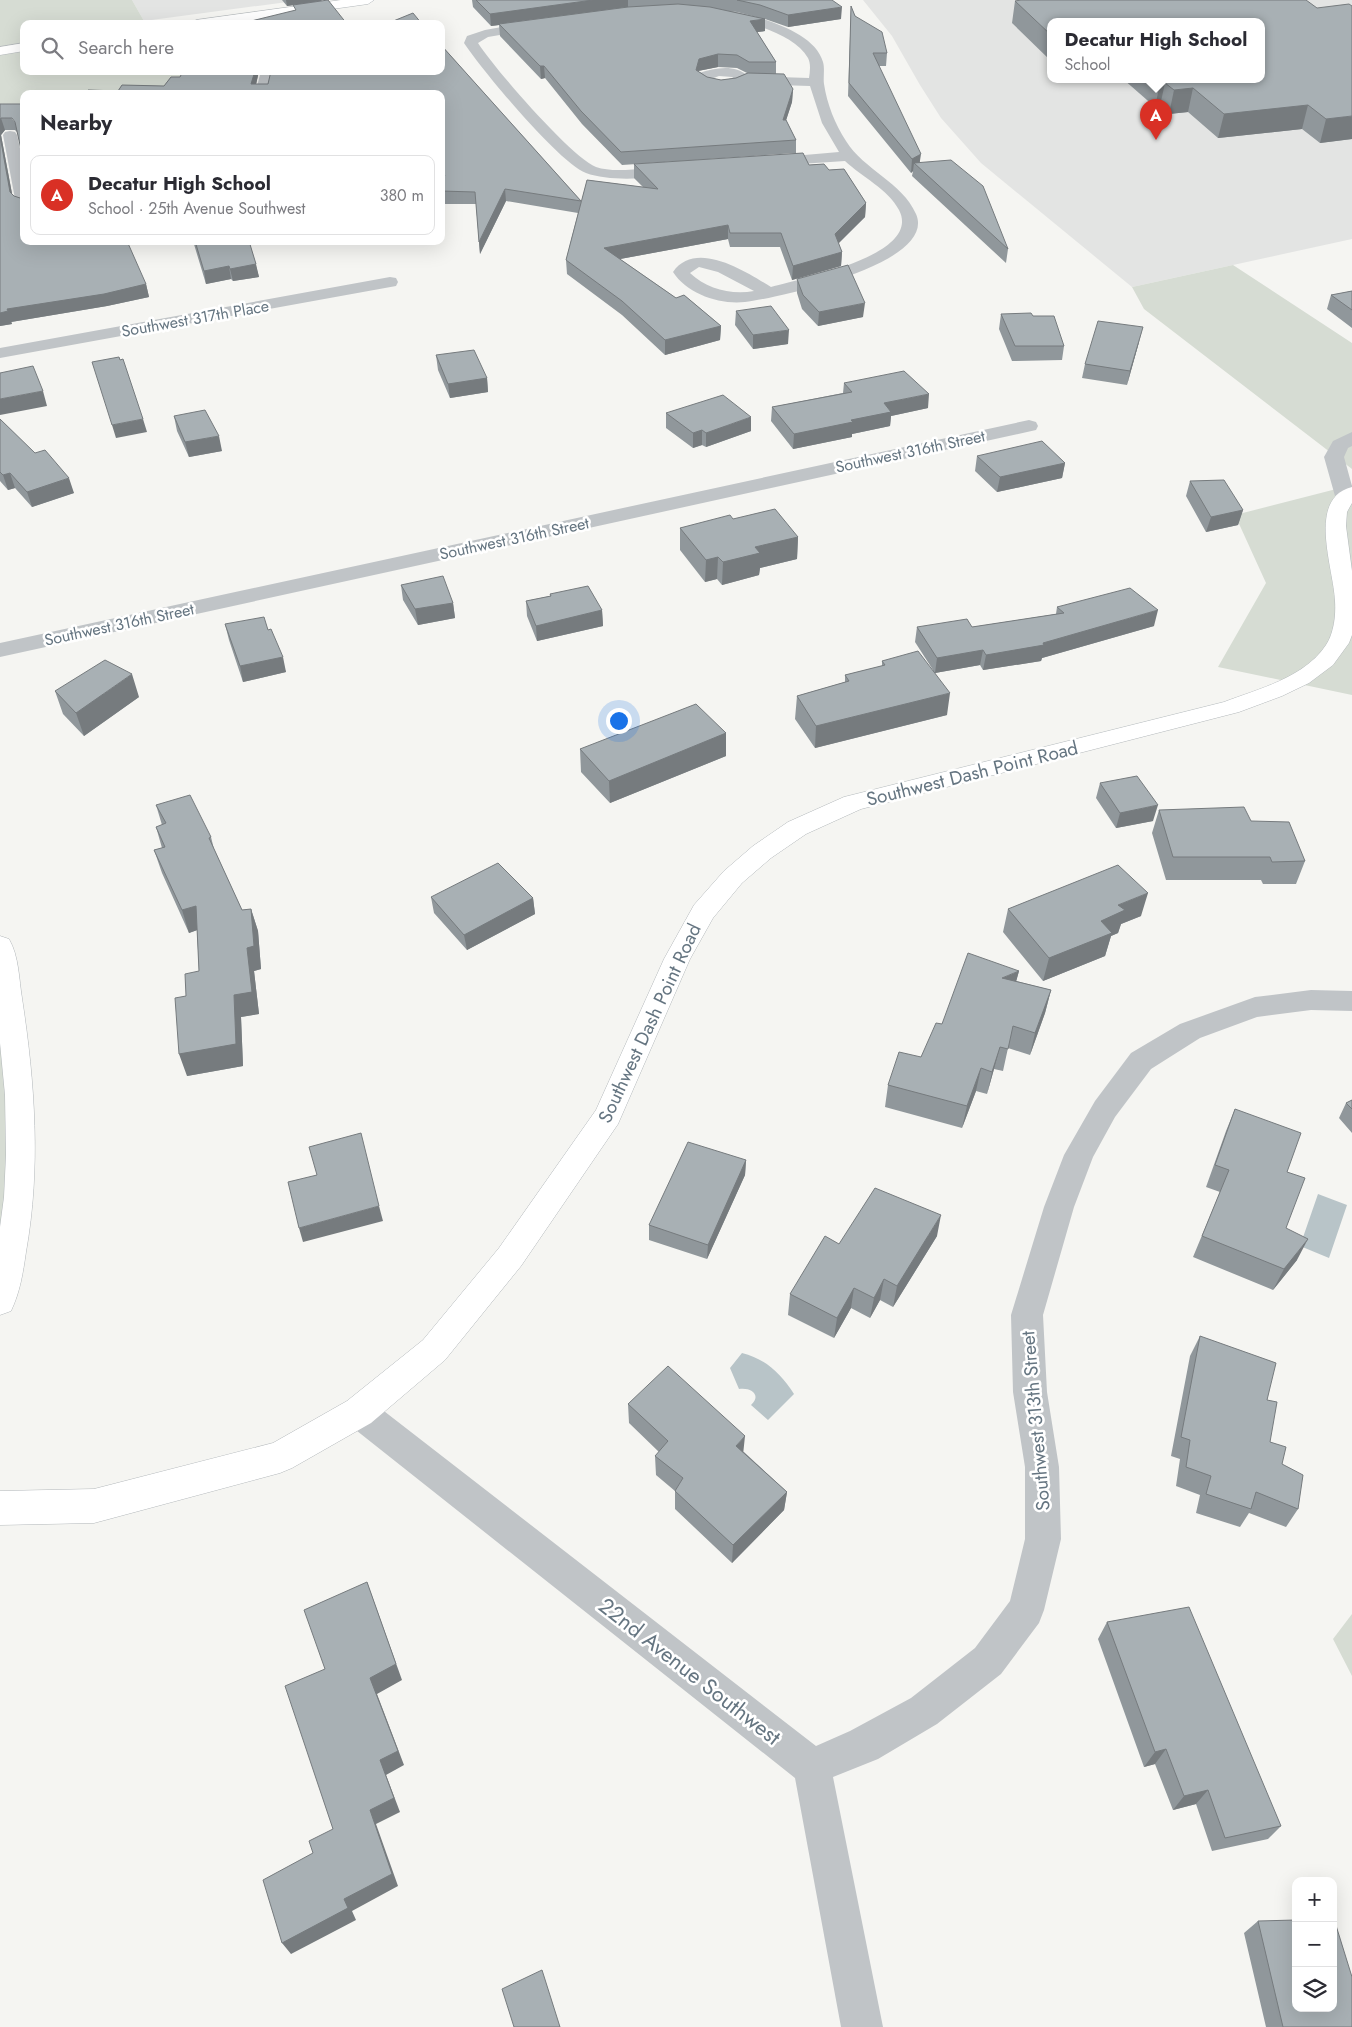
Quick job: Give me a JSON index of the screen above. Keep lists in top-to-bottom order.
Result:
{
  "streets": {
    "main road": ["Southwest Dash Point Road"],
    "street": [
      "Southwest 317th Place",
      "Southwest 316th Street",
      "Southwest 313th Street",
      "22nd Avenue Southwest"
    ]
  },
  "crossings": [
    ["Southwest Dash Point Road", "22nd Avenue Southwest"],
    ["Southwest 313th Street", "22nd Avenue Southwest"]
  ],
  "page": {
    "popup": ["Decatur High School", "School"],
    "search": "Search here",
    "heading": "Nearby",
    "pins": "A",
    "list": [
      {
        "mark": "A",
        "name": "Decatur High School",
        "note": "School · 25th Avenue Southwest",
        "value": "380 m"
      }
    ],
    "map_buttons": ["+", "−"]
  }
}
